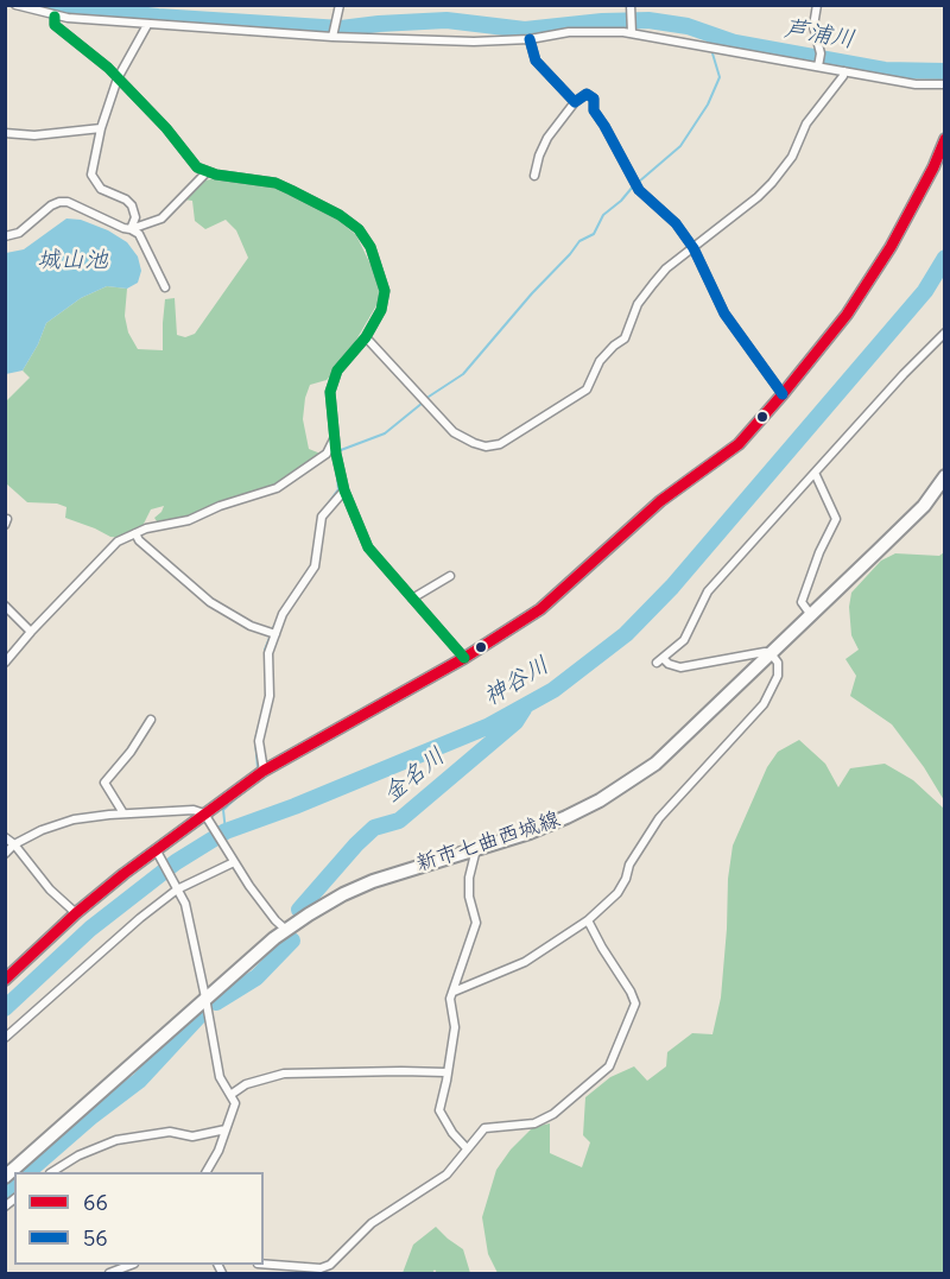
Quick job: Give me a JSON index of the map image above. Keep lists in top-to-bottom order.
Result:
{
  "streets": {
    "main road": ["新市七曲西城線"]
  },
  "water": [
    "芦浦川",
    "城山池",
    "神谷川",
    "金名川"
  ],
  "lines": ["transit line 56", "transit line 66"],
  "legend": ["66", "56"]
}
